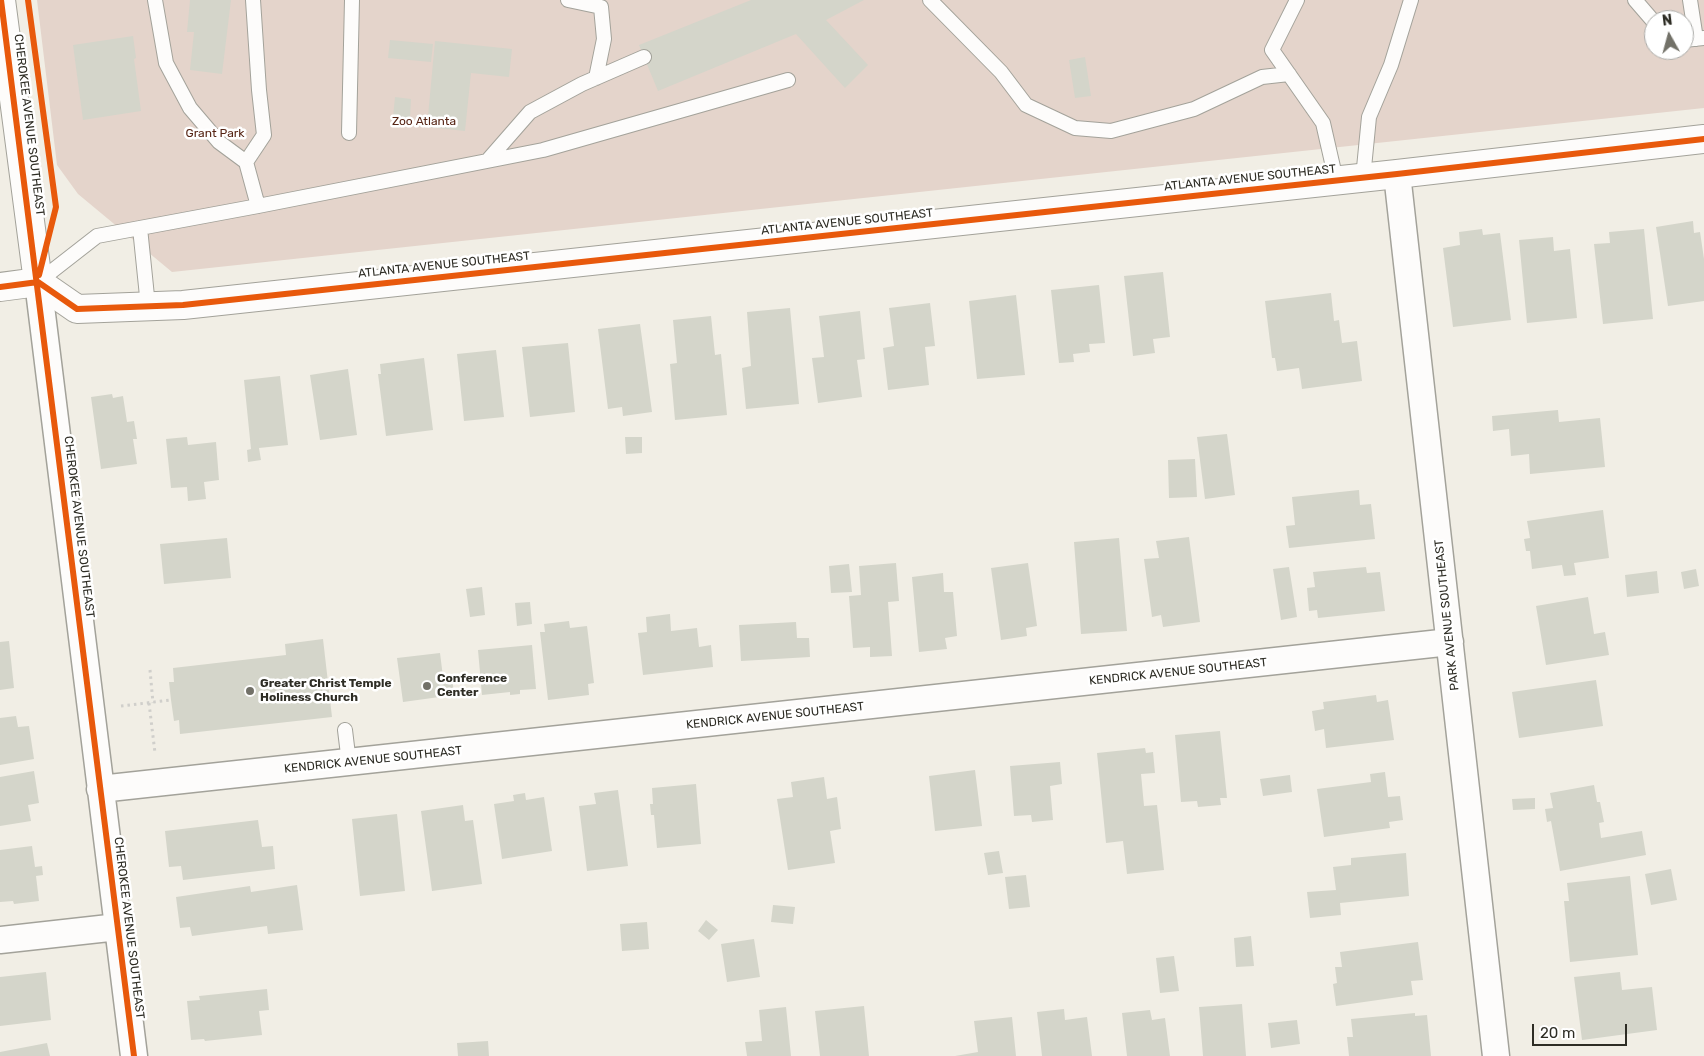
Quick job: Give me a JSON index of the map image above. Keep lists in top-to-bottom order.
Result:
{
  "streets": {
    "street": [
      "CHEROKEE AVENUE SOUTHEAST",
      "ATLANTA AVENUE SOUTHEAST",
      "PARK AVENUE SOUTHEAST",
      "KENDRICK AVENUE SOUTHEAST"
    ]
  },
  "crossings": [
    ["CHEROKEE AVENUE SOUTHEAST", "ATLANTA AVENUE SOUTHEAST"],
    ["CHEROKEE AVENUE SOUTHEAST", "KENDRICK AVENUE SOUTHEAST"],
    ["ATLANTA AVENUE SOUTHEAST", "PARK AVENUE SOUTHEAST"],
    ["PARK AVENUE SOUTHEAST", "KENDRICK AVENUE SOUTHEAST"]
  ],
  "parks": ["Zoo Atlanta", "Grant Park"],
  "places": ["Conference Center", "Greater Christ Temple Holiness Church"],
  "scale_bar": "20 m",
  "north": "top"
}
